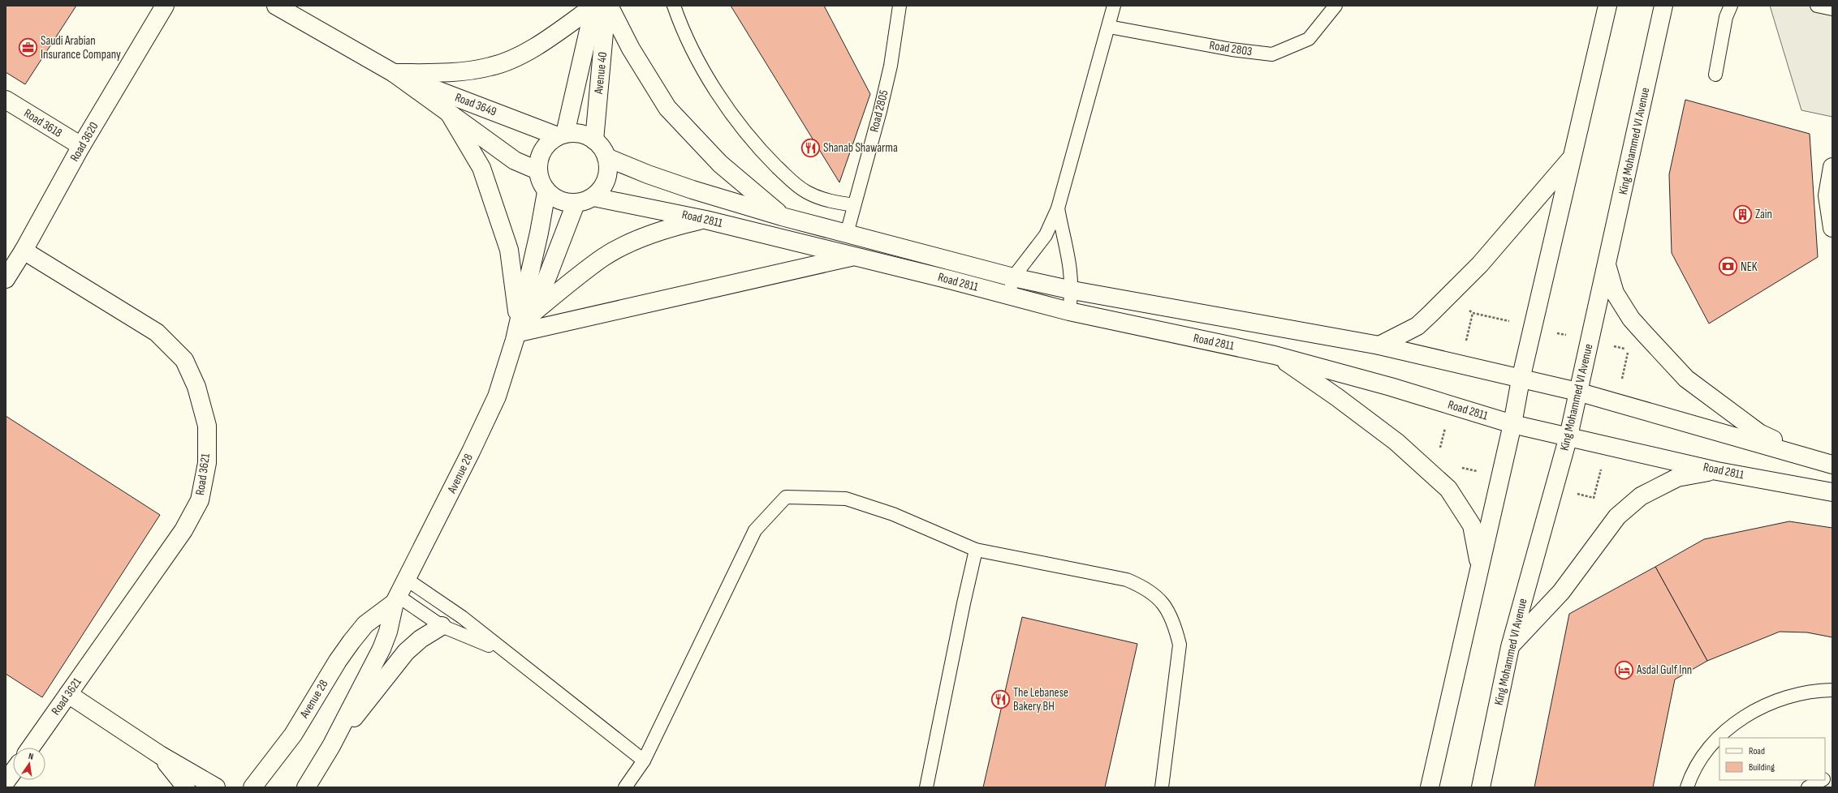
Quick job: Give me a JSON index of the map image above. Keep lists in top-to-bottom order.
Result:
{
  "streets": {
    "street": [
      "Avenue 40",
      "Road 3649",
      "Road 3618",
      "King Mohammed VI Avenue",
      "Road 3620",
      "Road 2811",
      "Avenue 28",
      "Road 3621"
    ],
    "lane": ["Road 2803", "Road 2805"]
  },
  "crossings": [
    ["Avenue 40", "Road 3649"],
    ["Avenue 40", "Road 2811"],
    ["Avenue 40", "Avenue 28"],
    ["Road 3649", "Road 2811"],
    ["Road 3649", "Avenue 28"],
    ["Road 2805", "Road 2811"],
    ["Road 3618", "Road 3620"],
    ["King Mohammed VI Avenue", "Road 2811"],
    ["Road 3620", "Road 3621"],
    ["Road 2811", "Avenue 28"]
  ],
  "places": {
    "office": ["Saudi Arabian Insurance Company"],
    "restaurant": ["Shanab Shawarma", "The Lebanese Bakery BH"],
    "building": ["Zain"],
    "bank": ["NEK"],
    "hotel": ["Asdal Gulf Inn"]
  },
  "legend": ["Road", "Building"],
  "north": "top"
}
